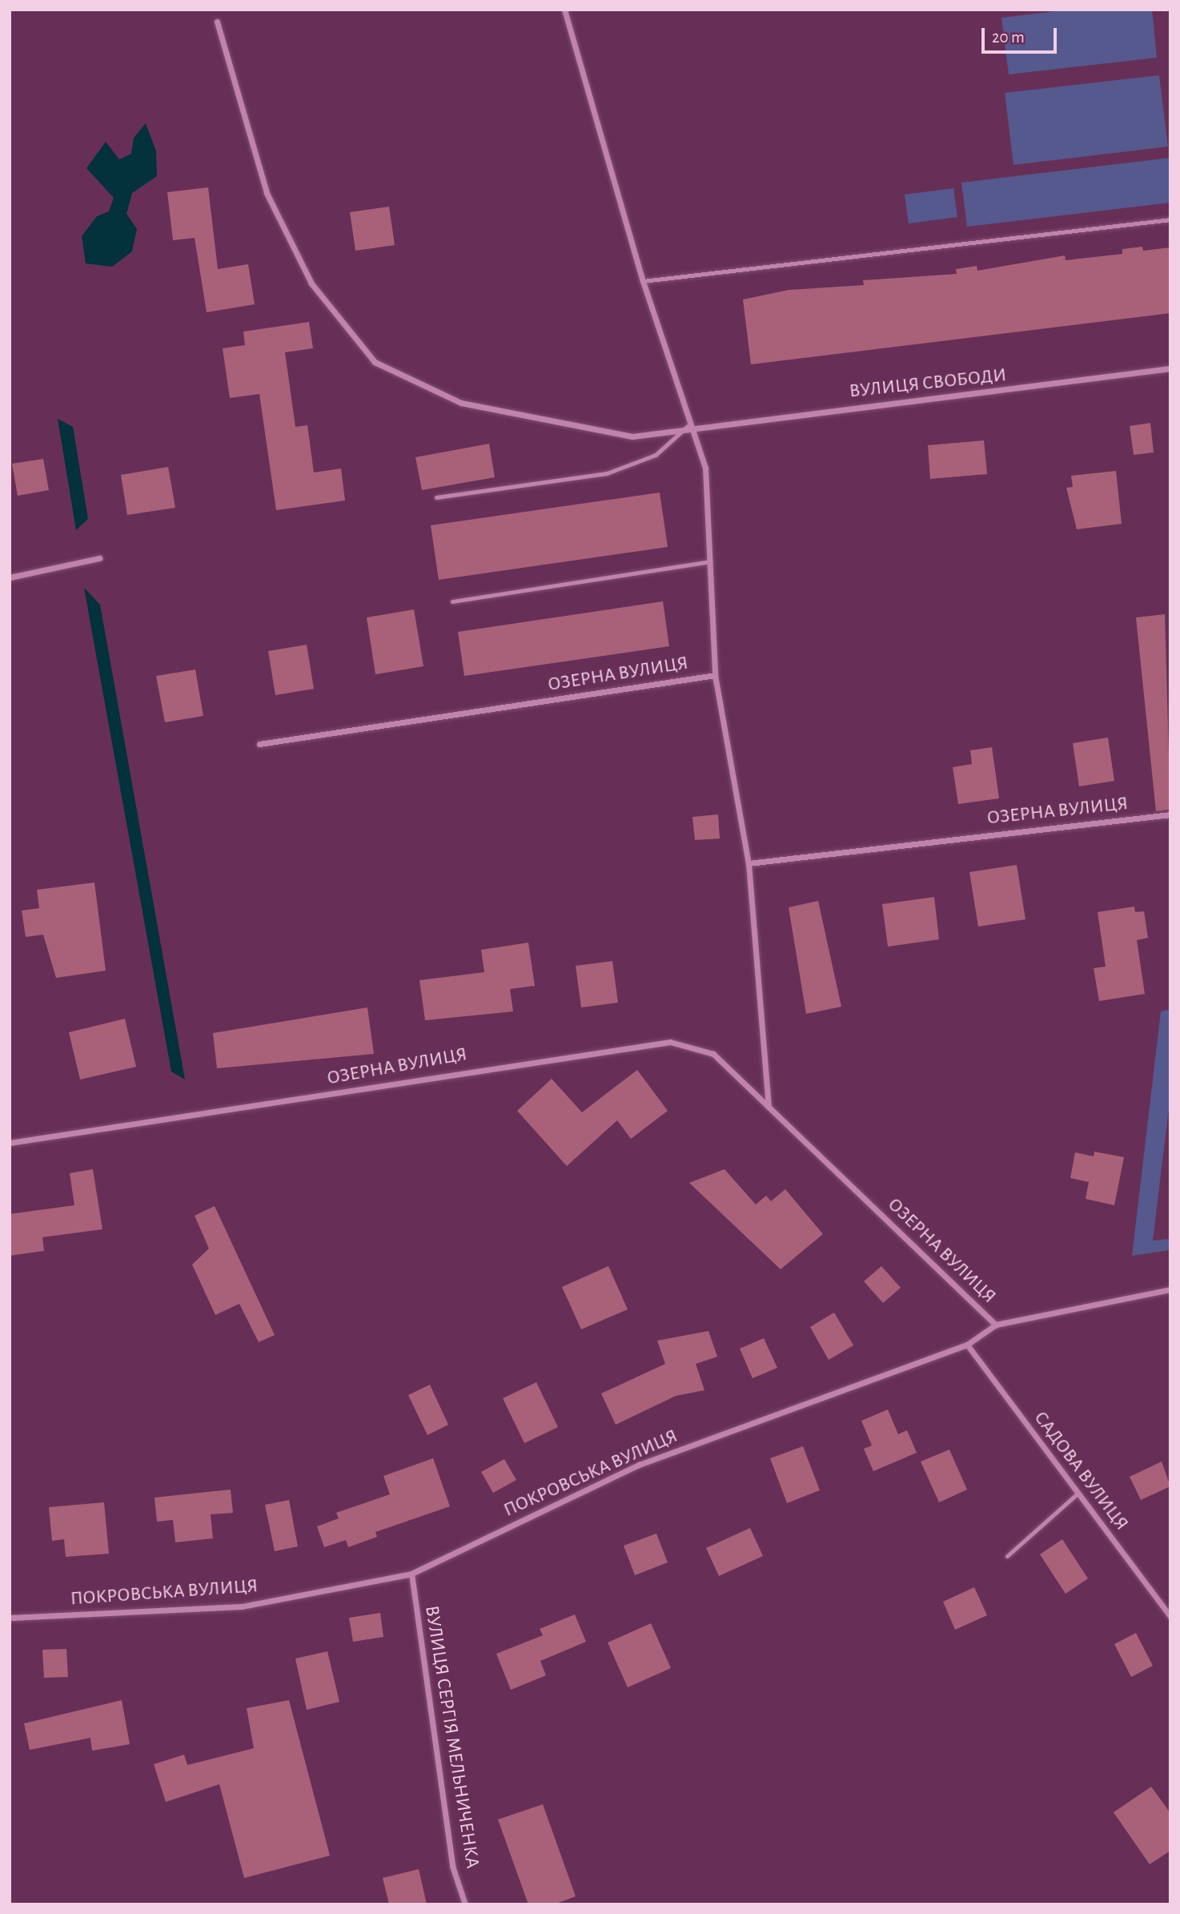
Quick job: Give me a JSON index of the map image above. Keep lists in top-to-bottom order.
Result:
{
  "streets": {
    "street": [
      "ВУЛИЦЯ СВОБОДИ",
      "ОЗЕРНА ВУЛИЦЯ",
      "САДОВА ВУЛИЦЯ",
      "ПОКРОВСЬКА ВУЛИЦЯ",
      "ВУЛИЦЯ СЕРГІЯ МЕЛЬНИЧЕНКА"
    ]
  },
  "crossings": [
    ["ВУЛИЦЯ СВОБОДИ", "ОЗЕРНА ВУЛИЦЯ"],
    ["ОЗЕРНА ВУЛИЦЯ", "ПОКРОВСЬКА ВУЛИЦЯ"],
    ["САДОВА ВУЛИЦЯ", "ПОКРОВСЬКА ВУЛИЦЯ"],
    ["ПОКРОВСЬКА ВУЛИЦЯ", "ВУЛИЦЯ СЕРГІЯ МЕЛЬНИЧЕНКА"]
  ],
  "scale_bar": "20 m"
}
